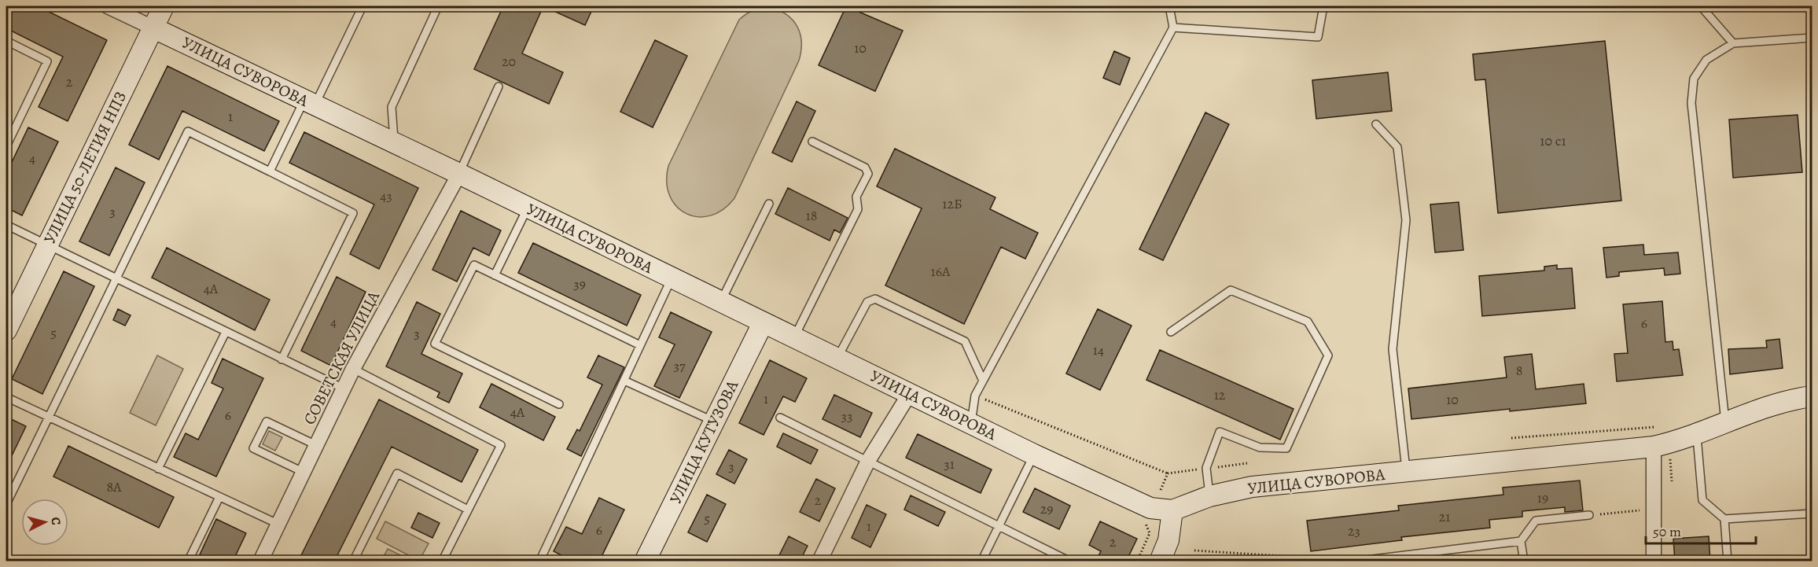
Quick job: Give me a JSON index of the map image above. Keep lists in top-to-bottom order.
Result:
{
  "streets": {
    "main road": ["УЛИЦА СУВОРОВА", "УЛИЦА 50-ЛЕТИЯ НПЗ", "УЛИЦА КУТУЗОВА"],
    "street": ["СОВЕТСКАЯ УЛИЦА"]
  },
  "crossings": [
    ["УЛИЦА СУВОРОВА", "УЛИЦА 50-ЛЕТИЯ НПЗ"],
    ["УЛИЦА СУВОРОВА", "СОВЕТСКАЯ УЛИЦА"],
    ["УЛИЦА СУВОРОВА", "УЛИЦА КУТУЗОВА"]
  ],
  "house_numbers": [
    "10",
    "20",
    "2",
    "1",
    "10 с1",
    "4",
    "43",
    "12Б",
    "3",
    "18",
    "16А",
    "39",
    "4А",
    "4",
    "6",
    "5",
    "3",
    "14",
    "37",
    "8",
    "12",
    "1",
    "10",
    "4А",
    "6",
    "33",
    "31",
    "3",
    "8А",
    "19",
    "2",
    "29",
    "21",
    "5",
    "1",
    "6",
    "23",
    "2"
  ],
  "scale_bar": "50 m",
  "north": "right"
}
